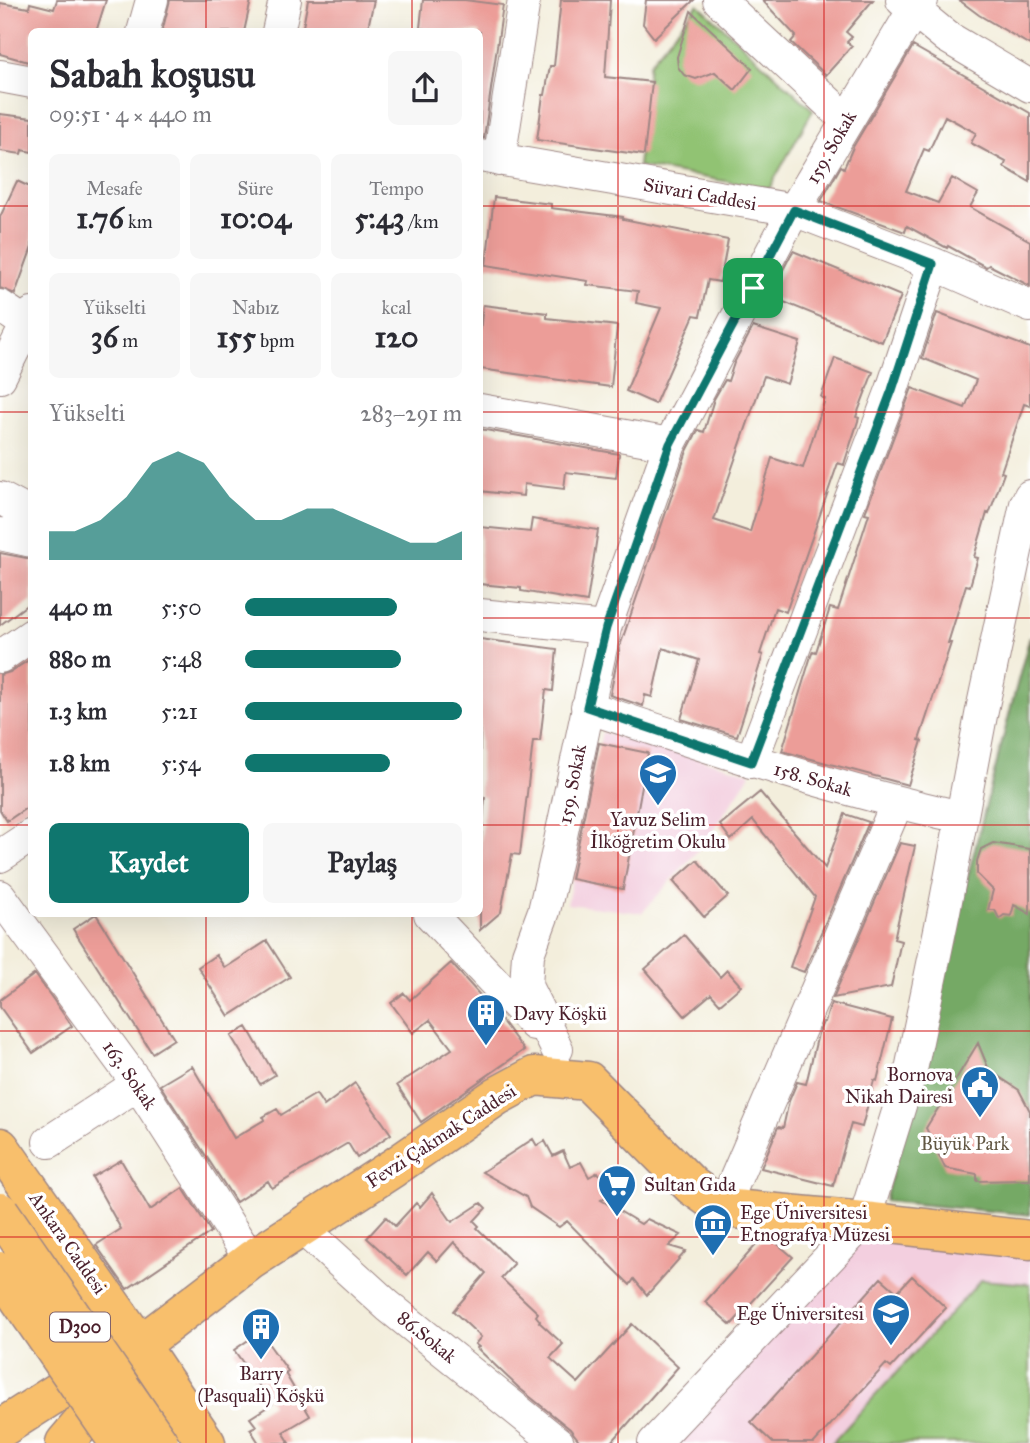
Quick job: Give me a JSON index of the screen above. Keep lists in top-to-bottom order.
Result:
{
  "streets": {
    "main road": ["Fevzi Çakmak Caddesi", "Ankara Caddesi", "D300"],
    "street": [
      "159. Sokak",
      "Süvari Caddesi",
      "158. Sokak",
      "163. Sokak",
      "86.Sokak"
    ]
  },
  "crossings": [
    ["159. Sokak", "Süvari Caddesi"],
    ["159. Sokak", "158. Sokak"],
    ["163. Sokak", "Fevzi Çakmak Caddesi"],
    ["Fevzi Çakmak Caddesi", "Ankara Caddesi"],
    ["Fevzi Çakmak Caddesi", "86.Sokak"]
  ],
  "parks": ["Büyük Park"],
  "places": {
    "school or university": ["Yavuz Selim İlköğretim Okulu", "Ege Üniversitesi"],
    "building": ["Davy Köşkü", "Barry (Pasquali) Köşkü"],
    "public building": ["Bornova Nikah Dairesi"],
    "supermarket": ["Sultan Gıda"],
    "museum": ["Ege Üniversitesi Etnografya Müzesi"]
  },
  "page": {
    "heading": ["Sabah koşusu", "09:51 · 4 × 440 m"],
    "stats": [
      ["Mesafe", "1.76 km"],
      ["Süre", "10:04"],
      ["Tempo", "5:43 /km"],
      ["Yükselti", "36 m"],
      ["Nabız", "155 bpm"],
      ["kcal", "120"]
    ],
    "chart": ["Yükselti", "283–291 m"],
    "list": [
      {
        "name": "440 m",
        "note": "5:50"
      },
      {
        "name": "880 m",
        "note": "5:48"
      },
      {
        "name": "1.3 km",
        "note": "5:21"
      },
      {
        "name": "1.8 km",
        "note": "5:54"
      }
    ],
    "buttons": ["Kaydet", "Paylaş"]
  }
}
